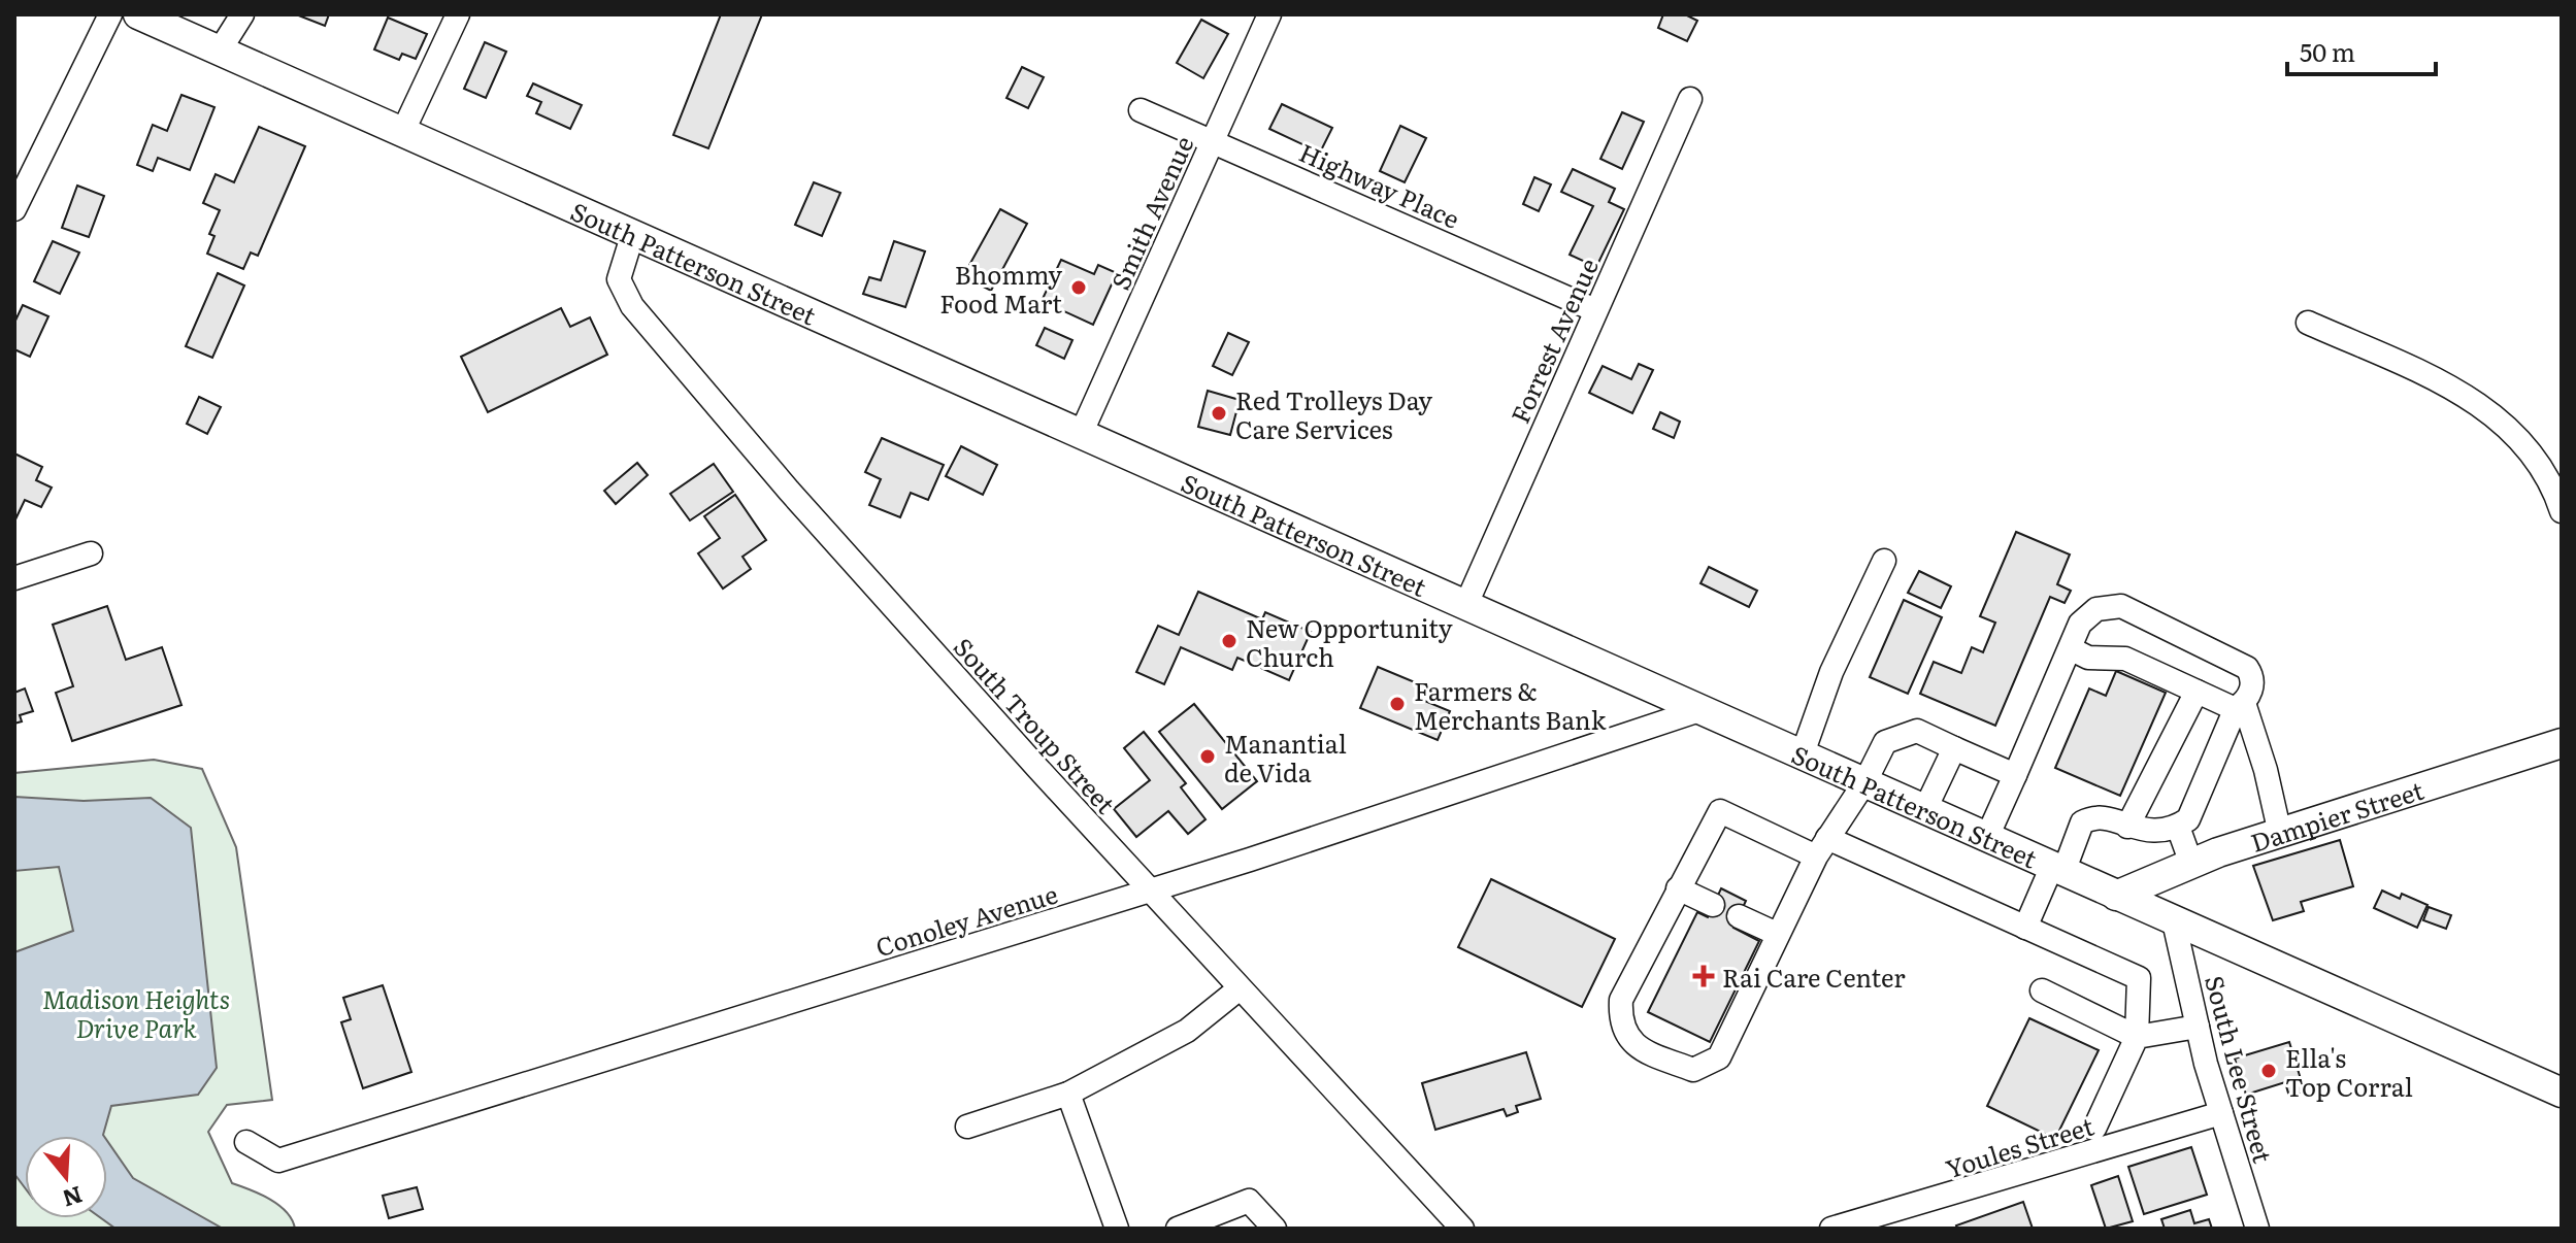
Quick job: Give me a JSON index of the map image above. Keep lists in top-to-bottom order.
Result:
{
  "streets": {
    "main road": ["South Patterson Street", "Dampier Street"],
    "street": [
      "Highway Place",
      "Smith Avenue",
      "Forrest Avenue",
      "South Troup Street",
      "Conoley Avenue",
      "South Lee Street",
      "Youles Street"
    ]
  },
  "crossings": [
    ["Highway Place", "Smith Avenue"],
    ["Highway Place", "Forrest Avenue"],
    ["Smith Avenue", "South Patterson Street"],
    ["South Patterson Street", "Forrest Avenue"],
    ["South Patterson Street", "South Troup Street"],
    ["South Patterson Street", "Dampier Street"],
    ["South Patterson Street", "Conoley Avenue"],
    ["South Patterson Street", "South Lee Street"],
    ["South Troup Street", "Conoley Avenue"],
    ["South Lee Street", "Youles Street"]
  ],
  "parks": ["Madison Heights Drive Park"],
  "places": {
    "other": [
      "Bhommy Food Mart",
      "Red Trolleys Day Care Services",
      "New Opportunity Church",
      "Farmers & Merchants Bank",
      "Manantial de Vida",
      "Ella's Top Corral"
    ],
    "health": ["Rai Care Center"]
  },
  "scale_bar": "50 m",
  "north": "bottom"
}
